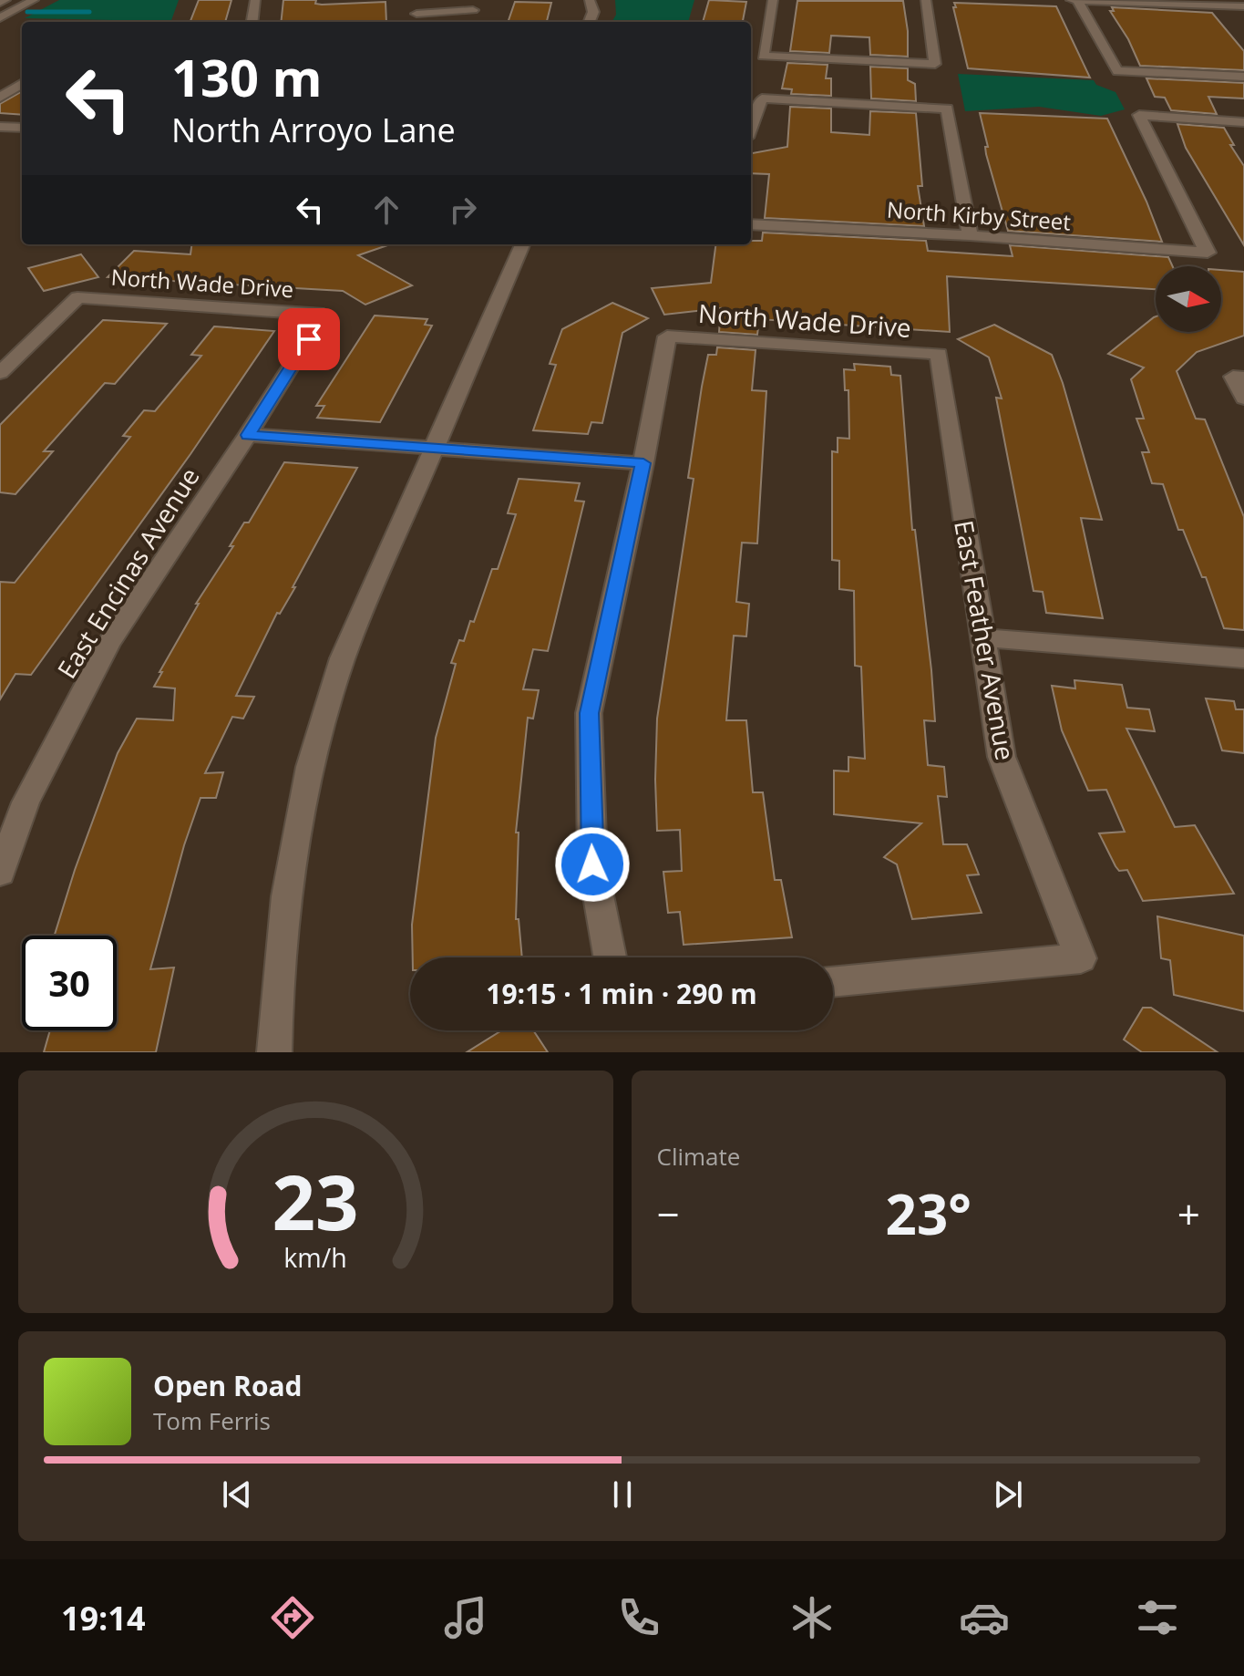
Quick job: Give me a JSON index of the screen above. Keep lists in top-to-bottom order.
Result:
{
  "streets": {
    "street": [
      "North Kirby Street",
      "North Wade Drive",
      "East Encinas Avenue",
      "East Feather Avenue"
    ]
  },
  "crossings": [
    ["North Wade Drive", "East Encinas Avenue"],
    ["North Wade Drive", "East Feather Avenue"]
  ],
  "north": "right",
  "page": {
    "turn": ["130 m", "North Arroyo Lane"],
    "limit": "30",
    "trip": "19:15 · 1 min · 290 m",
    "tile": "Climate",
    "heat": ["−", "23°", "+"],
    "song": ["Open Road", "Tom Ferris"],
    "tabs": "19:14",
    "gauge": ["23", "km/h"]
  }
}
